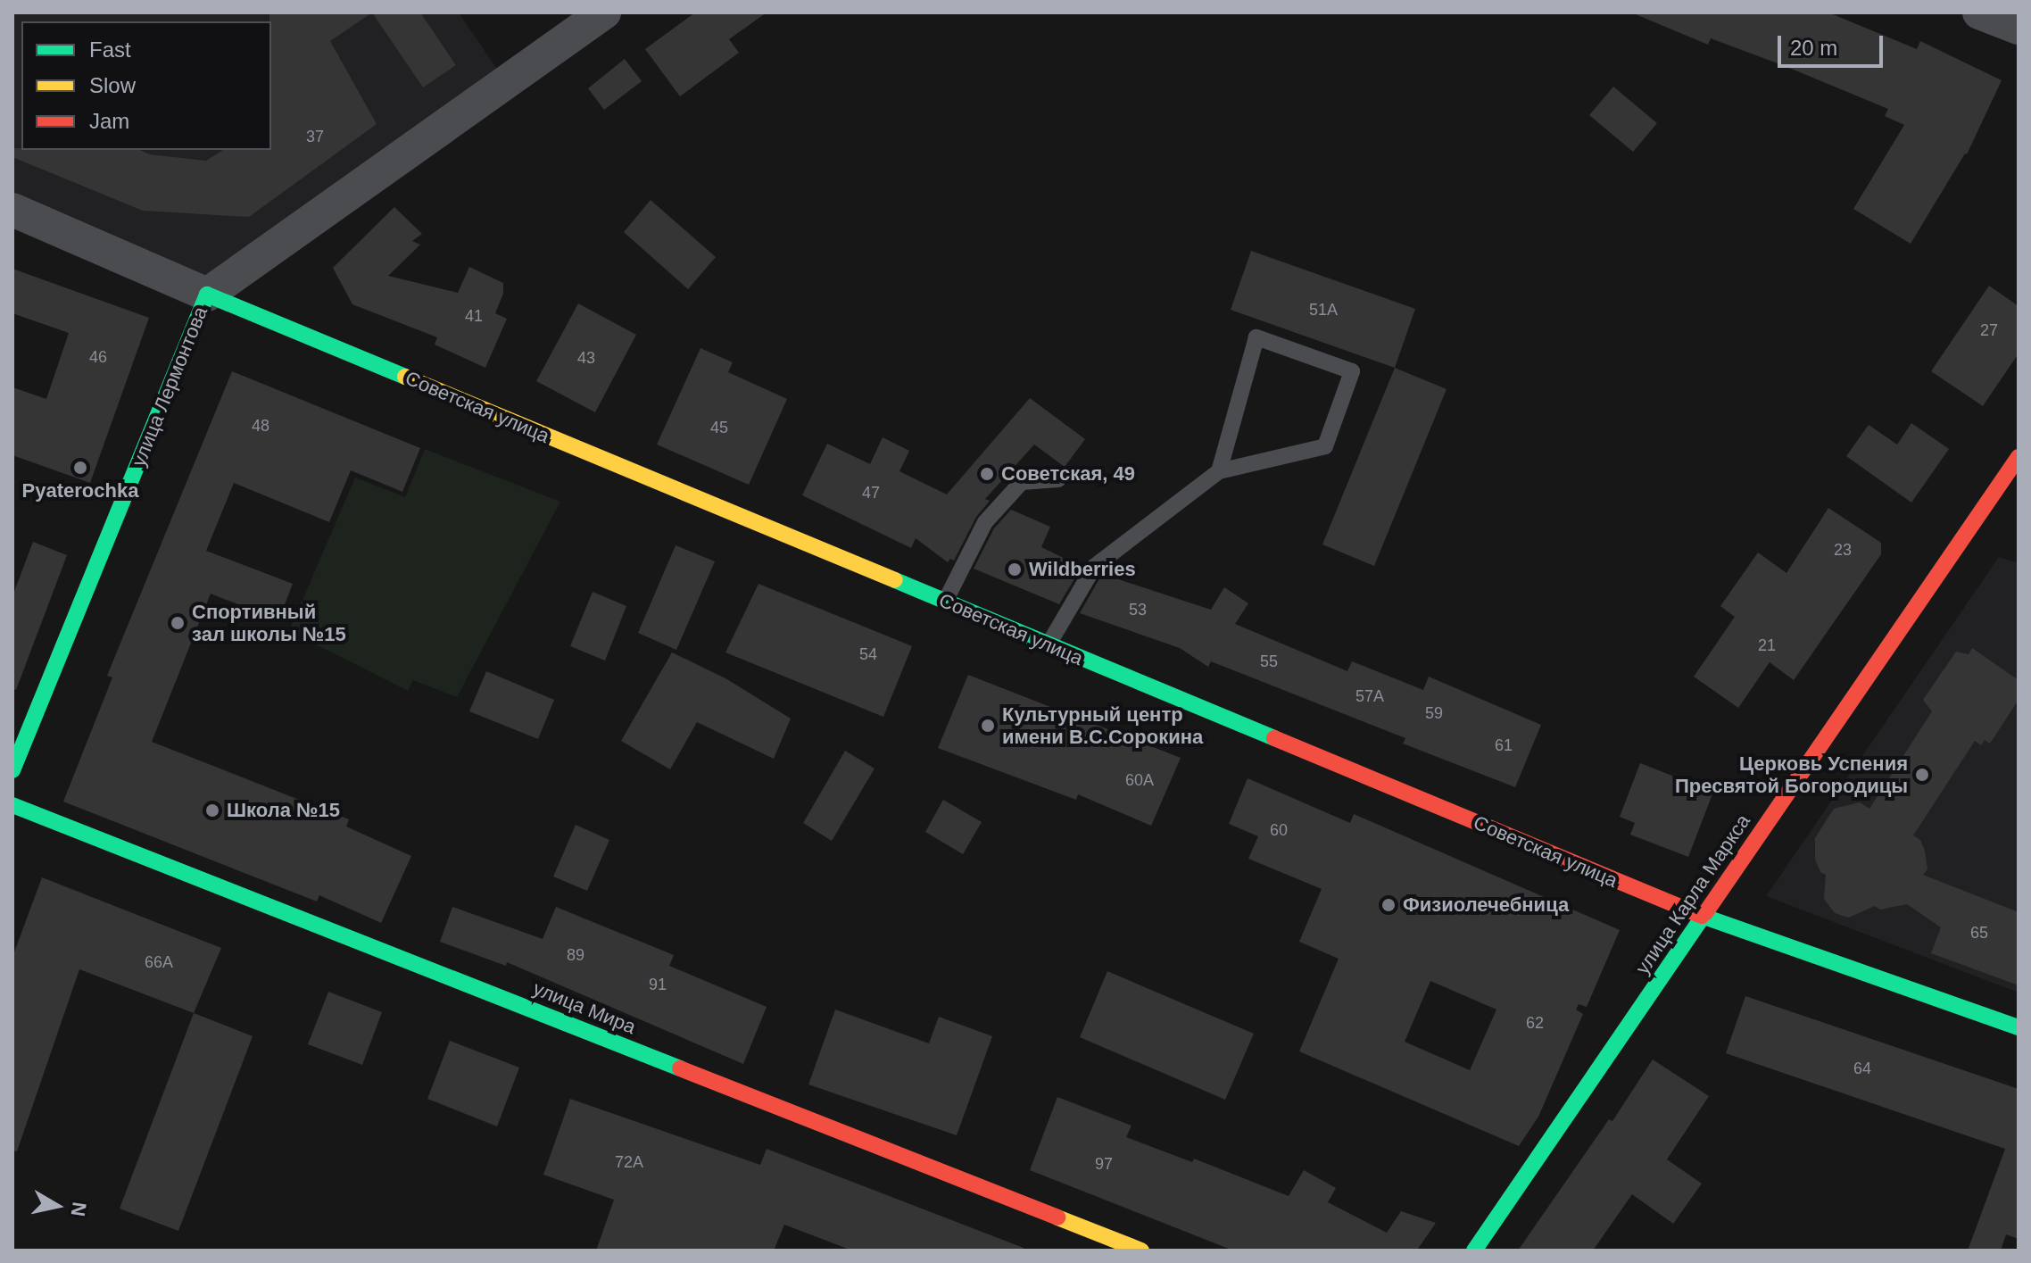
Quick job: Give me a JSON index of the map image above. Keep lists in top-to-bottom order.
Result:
{
  "streets": {
    "main road": [
      "улица Лермонтова",
      "Советская улица",
      "улица Карла Маркса",
      "улица Мира"
    ]
  },
  "crossings": [
    ["улица Лермонтова", "Советская улица"],
    ["Советская улица", "улица Карла Маркса"]
  ],
  "places": [
    "Pyaterochka",
    "Советская, 49",
    "Wildberries",
    "Спортивный зал школы №15",
    "Культурный центр имени В.С.Сорокина",
    "Церковь Успения Пресвятой Богородицы",
    "Школа №15",
    "Физиолечебница"
  ],
  "house_numbers": [
    "37",
    "51А",
    "41",
    "27",
    "46",
    "43",
    "48",
    "45",
    "47",
    "23",
    "53",
    "21",
    "54",
    "55",
    "57А",
    "59",
    "61",
    "60А",
    "60",
    "65",
    "89",
    "66А",
    "91",
    "62",
    "64",
    "72А",
    "97"
  ],
  "legend": ["Fast", "Slow", "Jam"],
  "scale_bar": "20 m",
  "north": "right"
}
